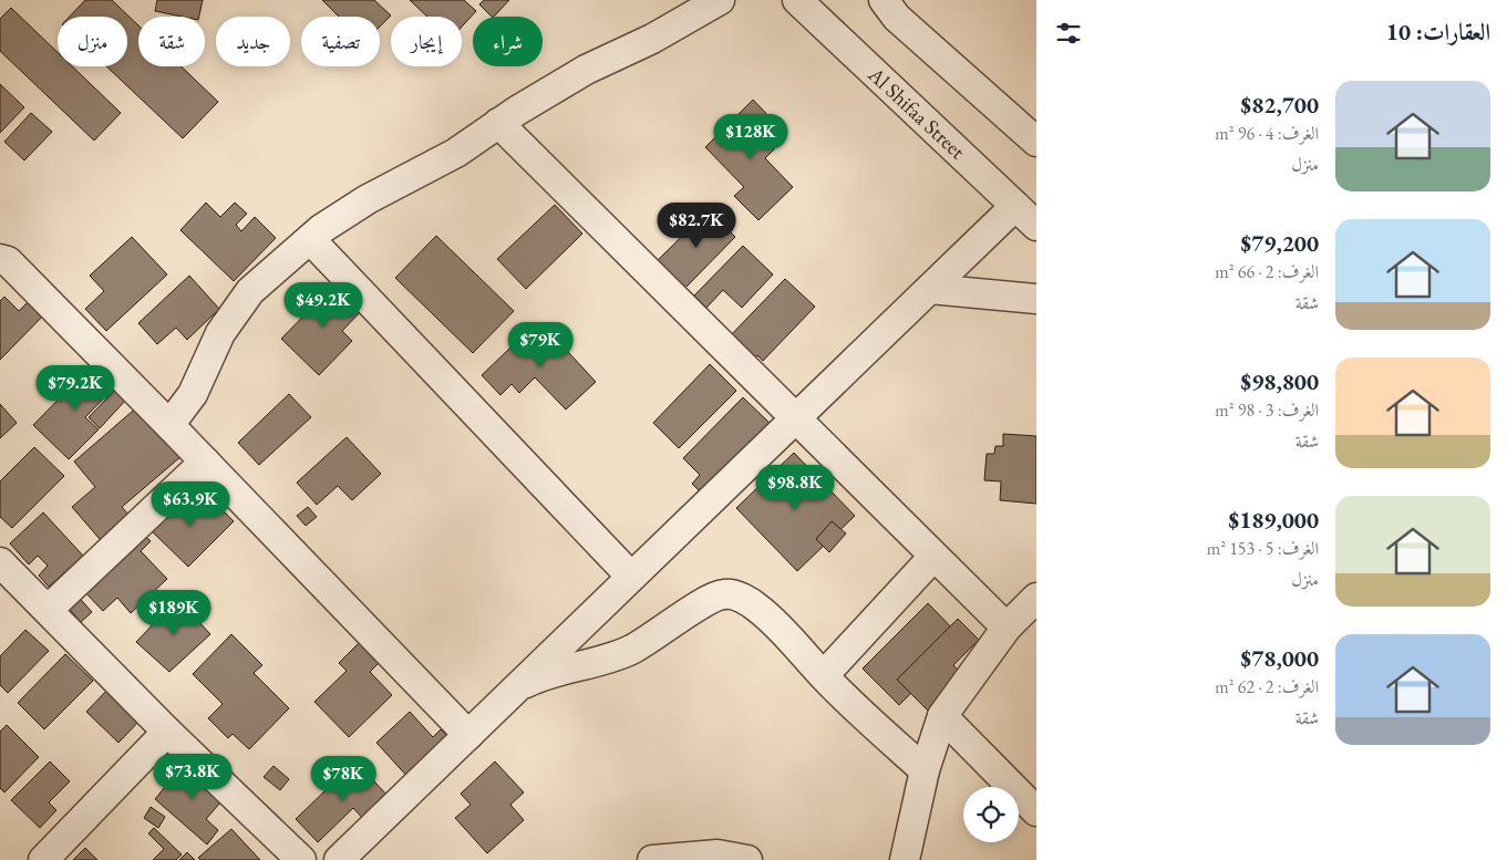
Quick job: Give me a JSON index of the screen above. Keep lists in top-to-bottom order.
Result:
{
  "streets": {
    "street": ["Al Shifaa Street"]
  },
  "page": {
    "heading": "العقارات: 10",
    "chip": [
      "شراء",
      "إيجار",
      "تصفية",
      "جديد",
      "شقة",
      "منزل"
    ],
    "list": [
      {
        "name": "$82,700",
        "note": "الغرف: 4 · 96 m² · منزل"
      },
      {
        "name": "$79,200",
        "note": "الغرف: 2 · 66 m² · شقة"
      },
      {
        "name": "$98,800",
        "note": "الغرف: 3 · 98 m² · شقة"
      },
      {
        "name": "$189,000",
        "note": "الغرف: 5 · 153 m² · منزل"
      },
      {
        "name": "$78,000",
        "note": "الغرف: 2 · 62 m² · شقة"
      }
    ],
    "price": [
      "$128K",
      "$82.7K",
      "$49.2K",
      "$79K",
      "$79.2K",
      "$98.8K",
      "$63.9K",
      "$189K",
      "$73.8K",
      "$78K"
    ]
  }
}
